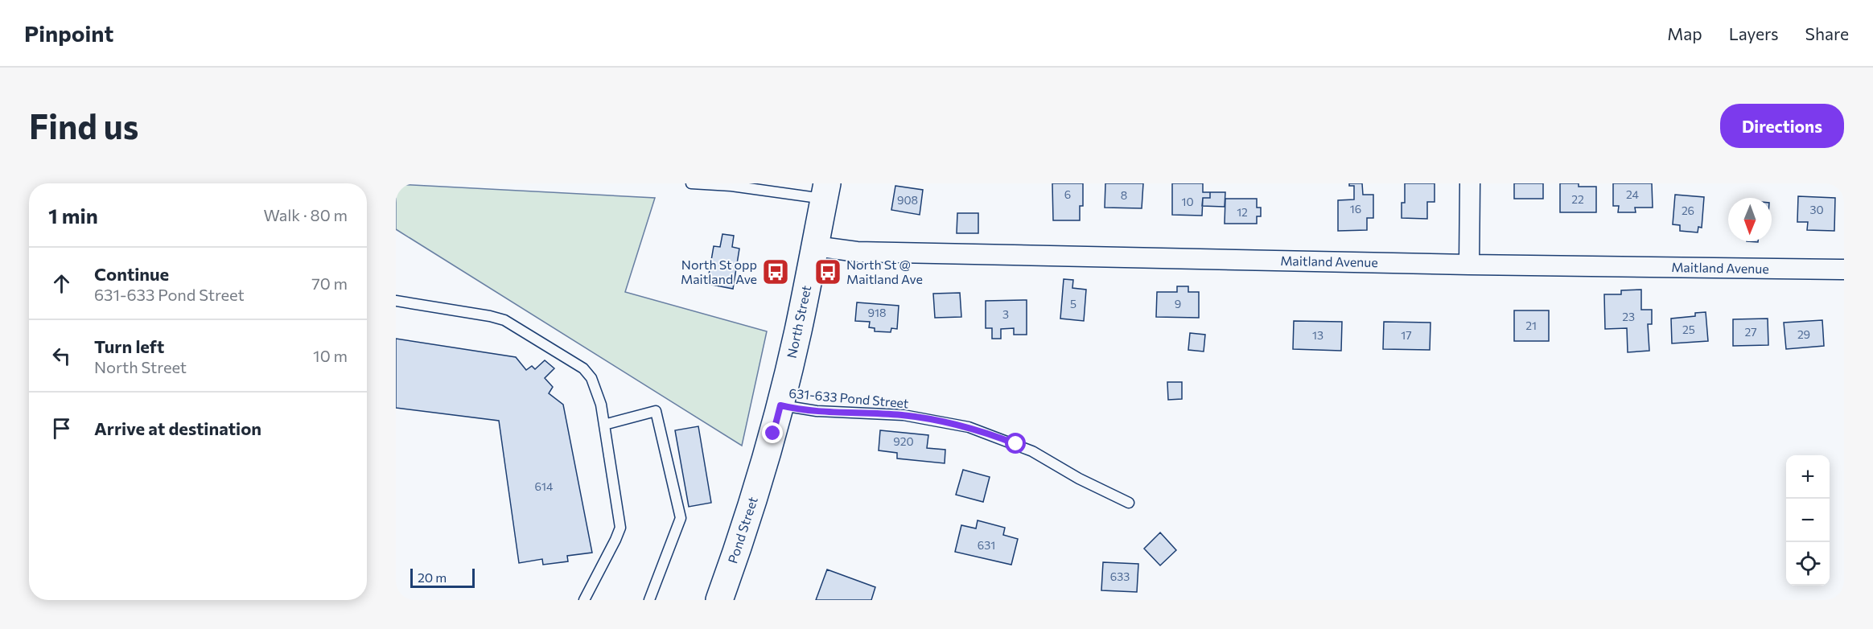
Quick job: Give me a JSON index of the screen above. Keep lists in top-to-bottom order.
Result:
{
  "streets": {
    "main road": ["North Street", "Pond Street"],
    "street": ["Maitland Avenue"],
    "lane": ["631-633 Pond Street"]
  },
  "crossings": [
    ["Maitland Avenue", "North Street"],
    ["North Street", "631-633 Pond Street"],
    ["North Street", "Pond Street"]
  ],
  "places": {
    "bus stop": ["North St opp Maitland Ave", "North St @ Maitland Ave"]
  },
  "house_numbers": [
    "6",
    "24",
    "8",
    "22",
    "908",
    "10",
    "16",
    "30",
    "26",
    "12",
    "5",
    "9",
    "918",
    "3",
    "23",
    "21",
    "25",
    "27",
    "29",
    "13",
    "17",
    "920",
    "614",
    "631",
    "633"
  ],
  "scale_bar": "20 m",
  "north": "bottom",
  "page": {
    "header": "Pinpoint",
    "nav": ["Map", "Layers", "Share"],
    "buttons": "Directions",
    "title": "Find us",
    "heading": ["1 min", "Walk · 80 m"],
    "list": [
      ["Continue", "631-633 Pond Street", "70 m"],
      ["Turn left", "North Street", "10 m"],
      "Arrive at destination"
    ],
    "map_buttons": ["+", "−"],
    "scale": "20 m"
  }
}
